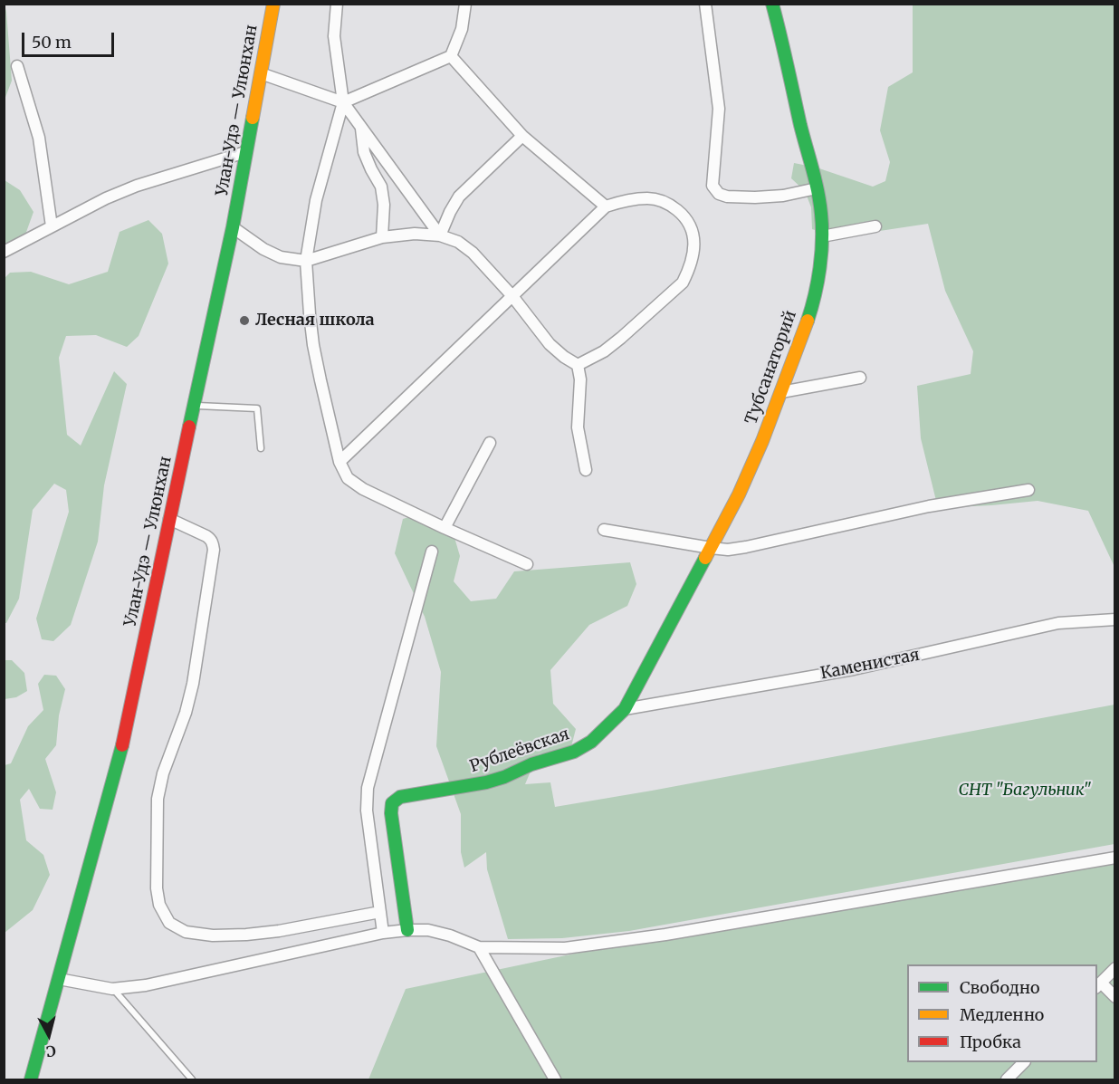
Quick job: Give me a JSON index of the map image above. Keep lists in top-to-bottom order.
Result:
{
  "streets": {
    "street": [
      "Улан-Удэ — Улюнхан",
      "Тубсанаторий",
      "Каменистая",
      "Рублеёвская"
    ]
  },
  "crossings": [
    ["Тубсанаторий", "Рублеёвская"],
    ["Каменистая", "Рублеёвская"]
  ],
  "parks": ["СНТ \"Багульник\""],
  "places": ["Лесная школа"],
  "legend": ["Свободно", "Медленно", "Пробка"],
  "scale_bar": "50 m",
  "north": "bottom"
}
